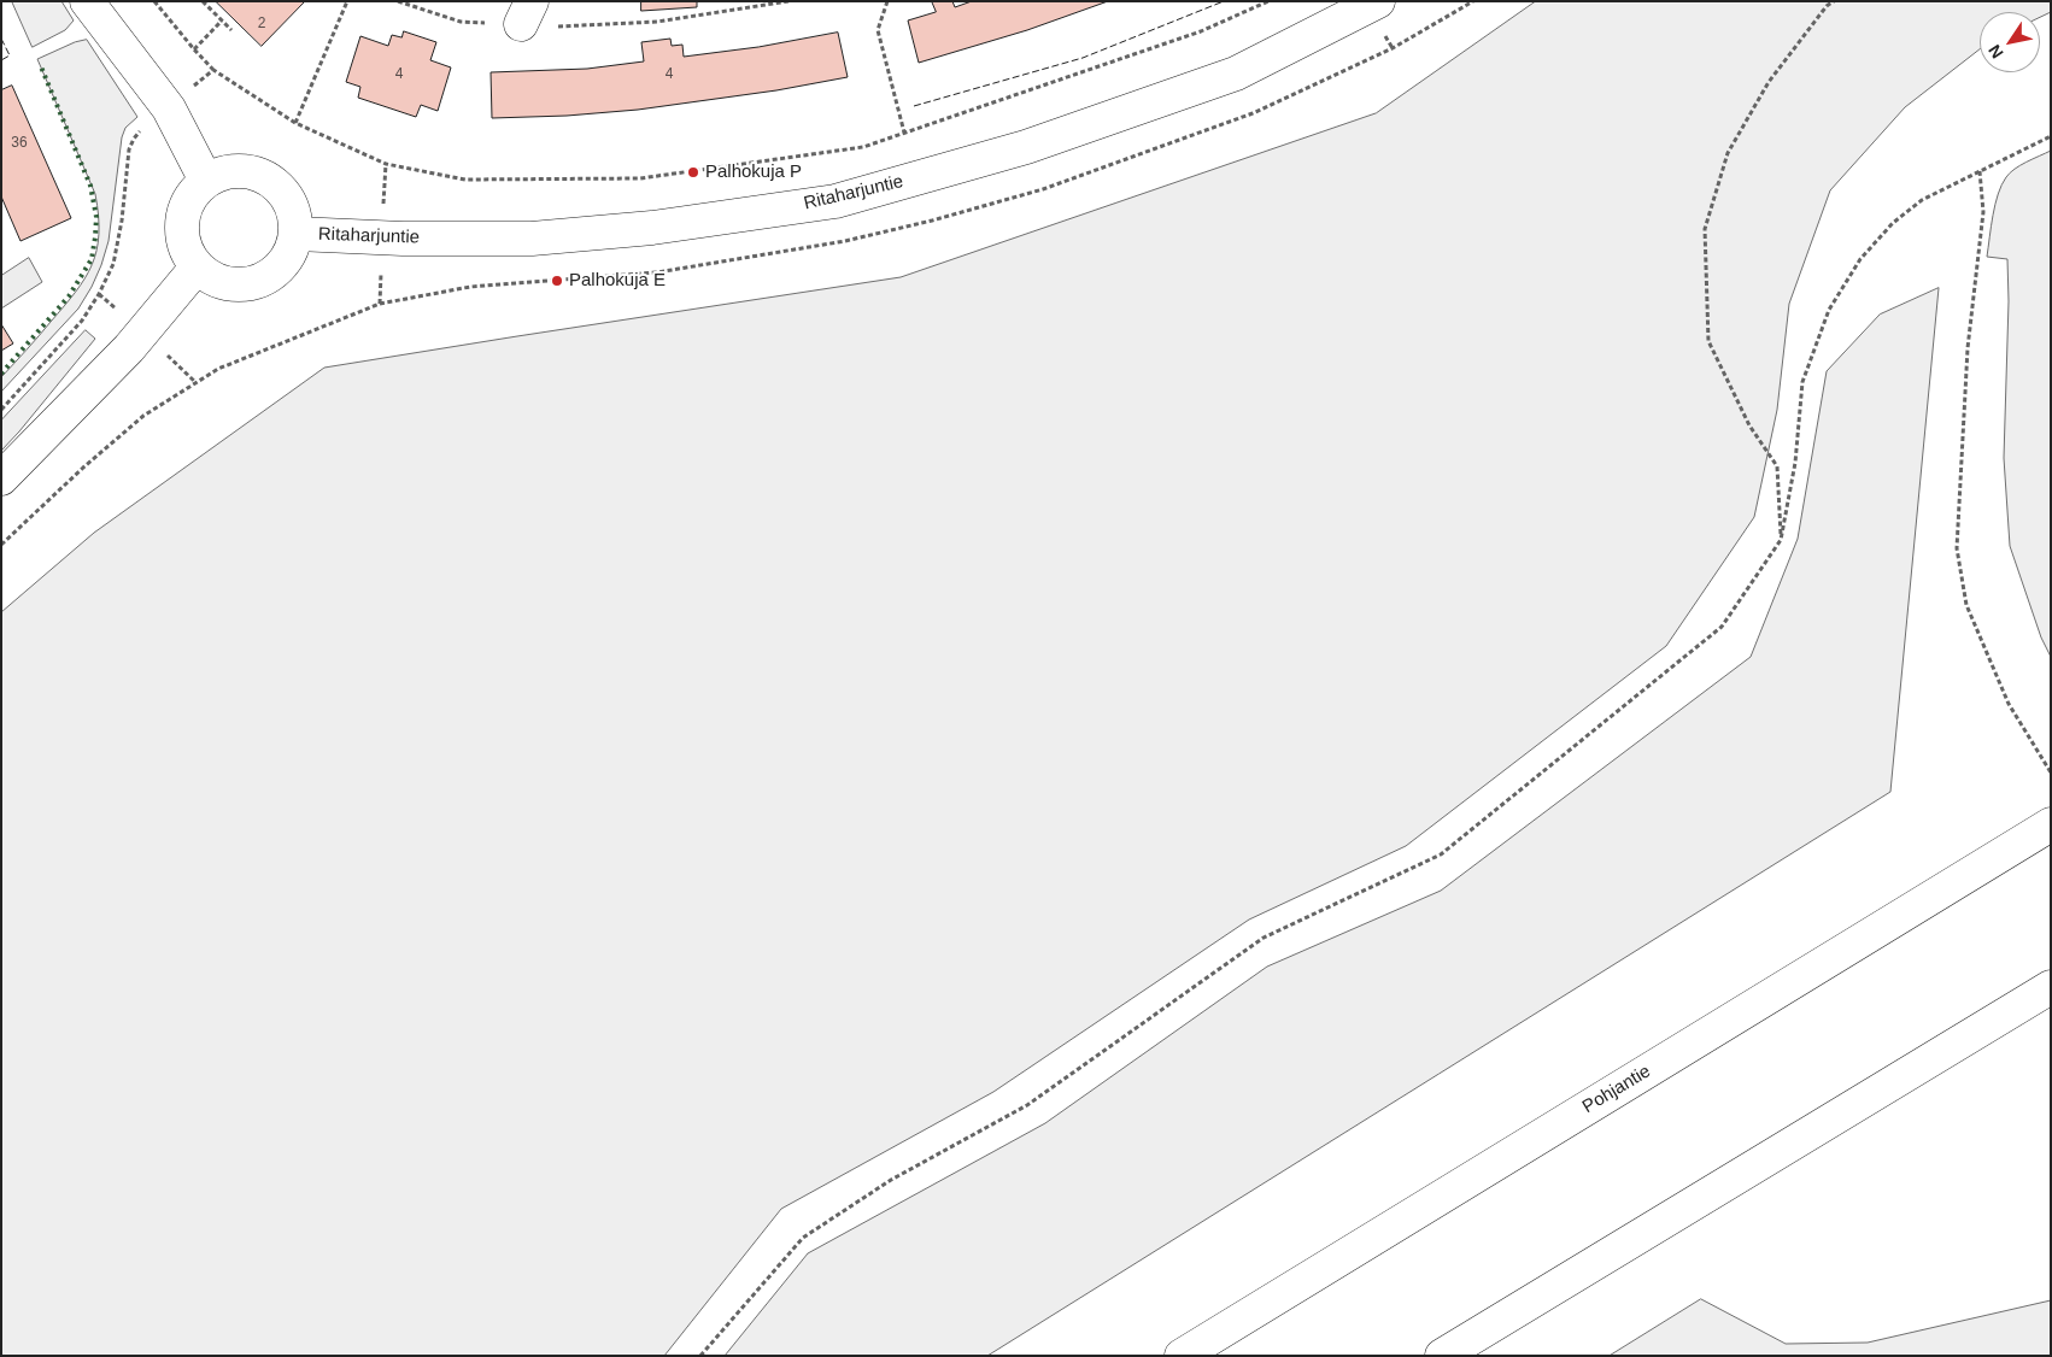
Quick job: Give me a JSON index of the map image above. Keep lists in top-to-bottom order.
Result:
{
  "streets": {
    "main road": ["Ritaharjuntie", "Pohjantie"]
  },
  "places": ["Palhokuja P", "Palhokuja E"],
  "house_numbers": [
    "2",
    "4",
    "4",
    "36"
  ],
  "north": "bottom left"
}
